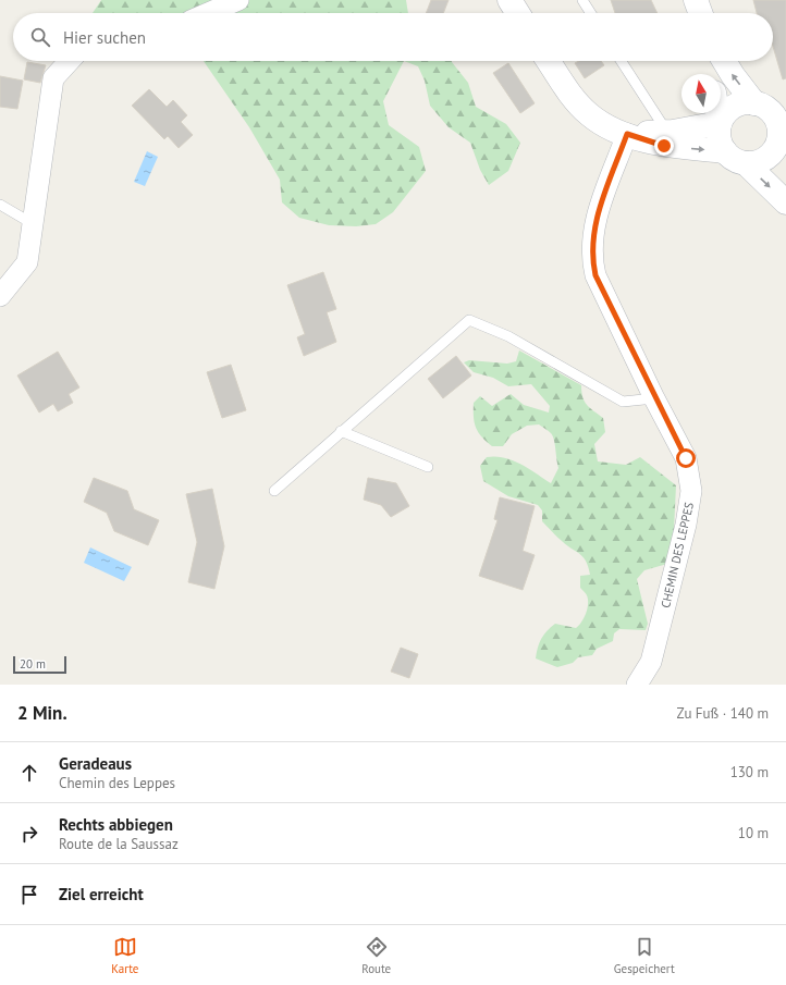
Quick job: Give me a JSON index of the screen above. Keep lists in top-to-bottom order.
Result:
{
  "streets": {
    "street": ["CHEMIN DES LEPPES"]
  },
  "scale_bar": "20 m",
  "north": "top",
  "page": {
    "search": "Hier suchen",
    "scale": "20 m",
    "heading": ["2 Min.", "Zu Fuß · 140 m"],
    "list": [
      ["Geradeaus", "Chemin des Leppes", "130 m"],
      ["Rechts abbiegen", "Route de la Saussaz", "10 m"],
      "Ziel erreicht"
    ],
    "nav": ["Karte", "Route", "Gespeichert"]
  }
}
